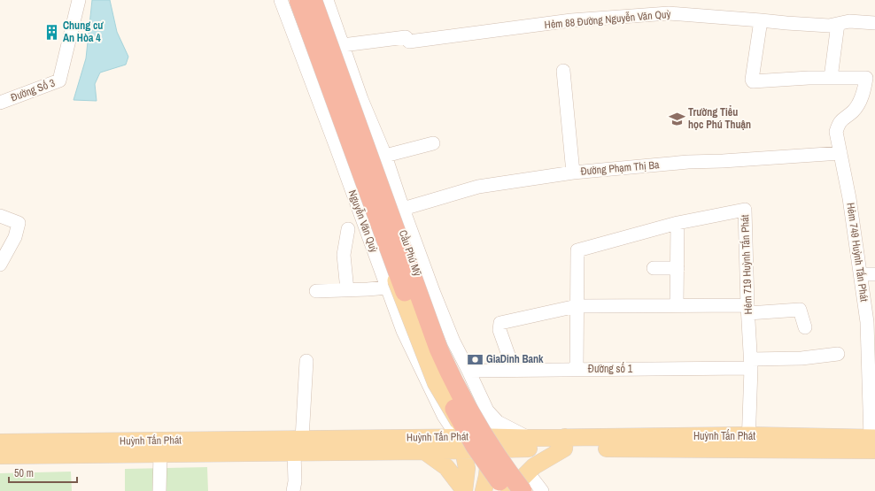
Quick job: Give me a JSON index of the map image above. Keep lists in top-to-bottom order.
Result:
{
  "streets": {
    "highway": ["Cầu Phú Mỹ"],
    "main road": ["Huỳnh Tấn Phát"],
    "street": [
      "Hẻm 88 Đường Nguyễn Văn Quỳ",
      "Đường Số 3",
      "Đường Phạm Thị Ba",
      "Nguyễn Văn Quỳ",
      "Hẻm 749 Huỳnh Tấn Phát",
      "Hẻm 719 Huỳnh Tấn Phát",
      "Đường số 1"
    ]
  },
  "crossings": [
    ["Đường Phạm Thị Ba", "Hẻm 749 Huỳnh Tấn Phát"],
    ["Nguyễn Văn Quỳ", "Cầu Phú Mỹ"],
    ["Nguyễn Văn Quỳ", "Huỳnh Tấn Phát"],
    ["Hẻm 749 Huỳnh Tấn Phát", "Huỳnh Tấn Phát"],
    ["Hẻm 719 Huỳnh Tấn Phát", "Đường số 1"],
    ["Hẻm 719 Huỳnh Tấn Phát", "Huỳnh Tấn Phát"]
  ],
  "places": {
    "building": ["Chung cư An Hòa 4"],
    "school or university": ["Trường Tiểu học Phú Thuận"],
    "bank": ["GiaDinh Bank"]
  },
  "scale_bar": "50 m"
}
